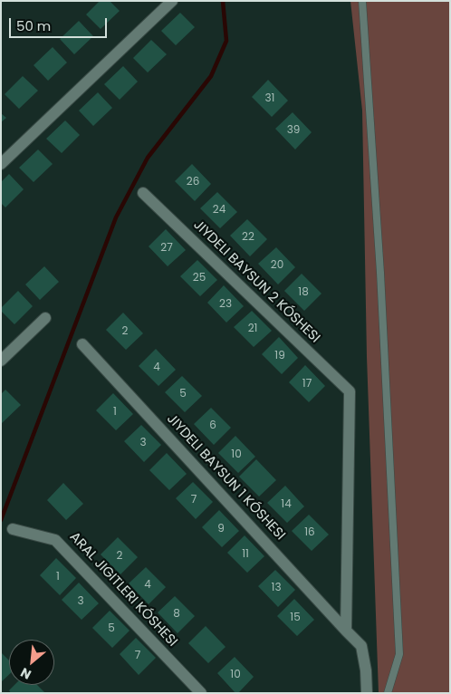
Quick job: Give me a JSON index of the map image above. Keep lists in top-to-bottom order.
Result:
{
  "streets": {
    "street": ["JIYDELI BAYSUN 2 KÓSHESI", "JIYDELI BAYSUN 1 KÓSHESI", "ARAL JIGITLERI KÓSHESI"]
  },
  "crossings": [
    ["JIYDELI BAYSUN 2 KÓSHESI", "JIYDELI BAYSUN 1 KÓSHESI"]
  ],
  "house_numbers": [
    "31",
    "39",
    "26",
    "24",
    "22",
    "27",
    "20",
    "25",
    "18",
    "23",
    "21",
    "2",
    "19",
    "4",
    "17",
    "5",
    "1",
    "6",
    "3",
    "10",
    "7",
    "14",
    "9",
    "16",
    "11",
    "2",
    "1",
    "4",
    "13",
    "3",
    "8",
    "15",
    "5",
    "7",
    "10"
  ],
  "scale_bar": "50 m",
  "north": "bottom left"
}
